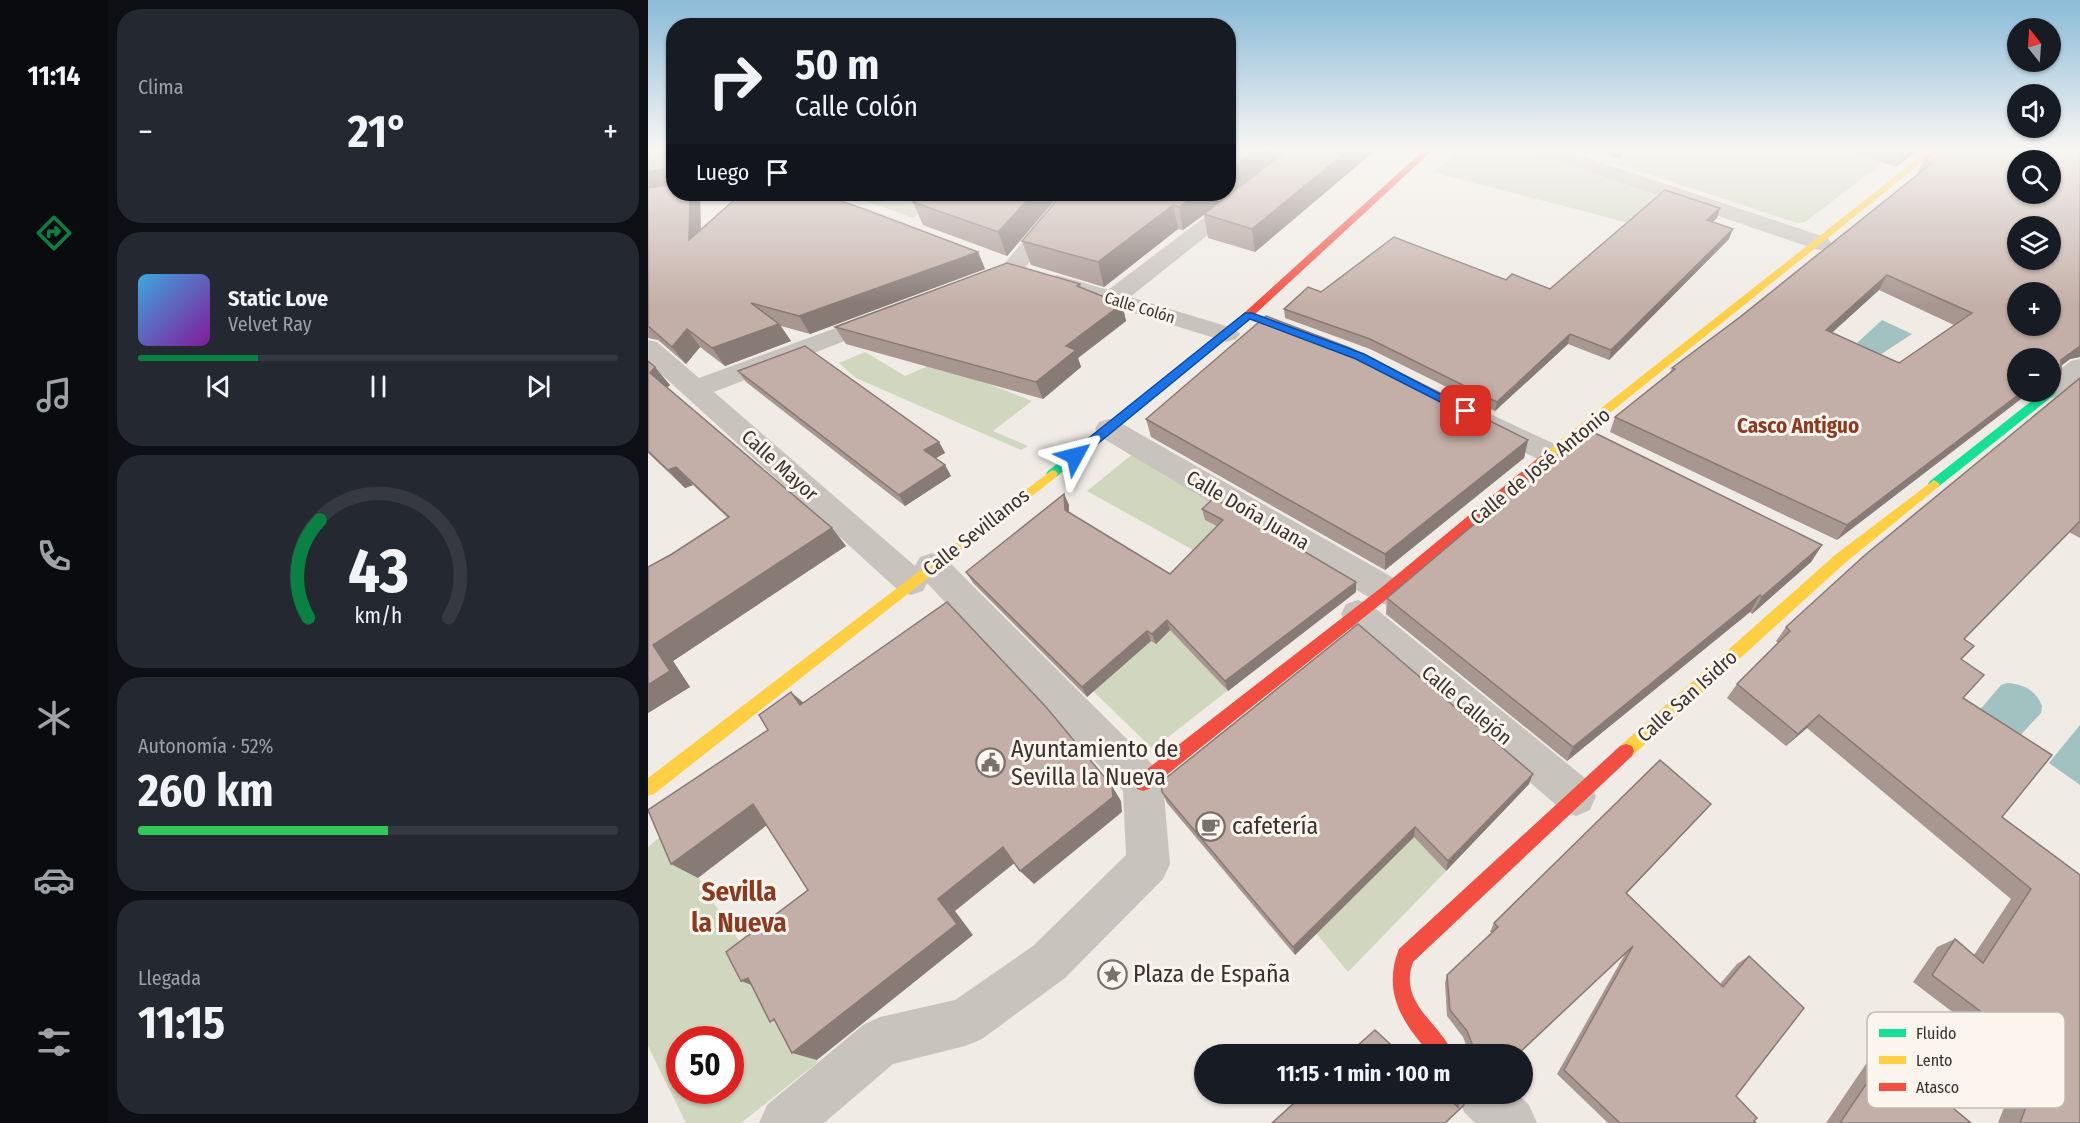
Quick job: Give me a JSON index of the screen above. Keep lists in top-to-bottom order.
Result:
{
  "streets": {
    "street": [
      "Calle Colón",
      "Calle Mayor",
      "Calle de José Antonio",
      "Calle Doña Juana",
      "Calle Sevillanos",
      "Calle San Isidro",
      "Calle Callejón"
    ]
  },
  "crossings": [
    ["Calle Colón", "Calle Sevillanos"],
    ["Calle Mayor", "Calle de José Antonio"],
    ["Calle Mayor", "Calle Sevillanos"],
    ["Calle de José Antonio", "Calle Doña Juana"],
    ["Calle de José Antonio", "Calle Callejón"],
    ["Calle Doña Juana", "Calle Sevillanos"],
    ["Calle San Isidro", "Calle Callejón"]
  ],
  "districts": ["Casco Antiguo", "Sevilla la Nueva"],
  "places": {
    "public building": ["Ayuntamiento de Sevilla la Nueva"],
    "cafe": ["cafetería"],
    "place": ["Plaza de España"]
  },
  "legend": ["Fluido", "Lento", "Atasco"],
  "north": "top",
  "page": {
    "tabs": "11:14",
    "tile": [
      "Clima",
      ["Autonomía · 52%", "260 km"],
      ["Llegada", "11:15"]
    ],
    "map_buttons": ["+", "−"],
    "turn": ["50 m", "Calle Colón"],
    "heat": ["−", "21°", "+"],
    "then": "Luego",
    "song": ["Static Love", "Velvet Ray"],
    "limit": "50",
    "trip": "11:15 · 1 min · 100 m",
    "gauge": ["43", "km/h"]
  }
}
